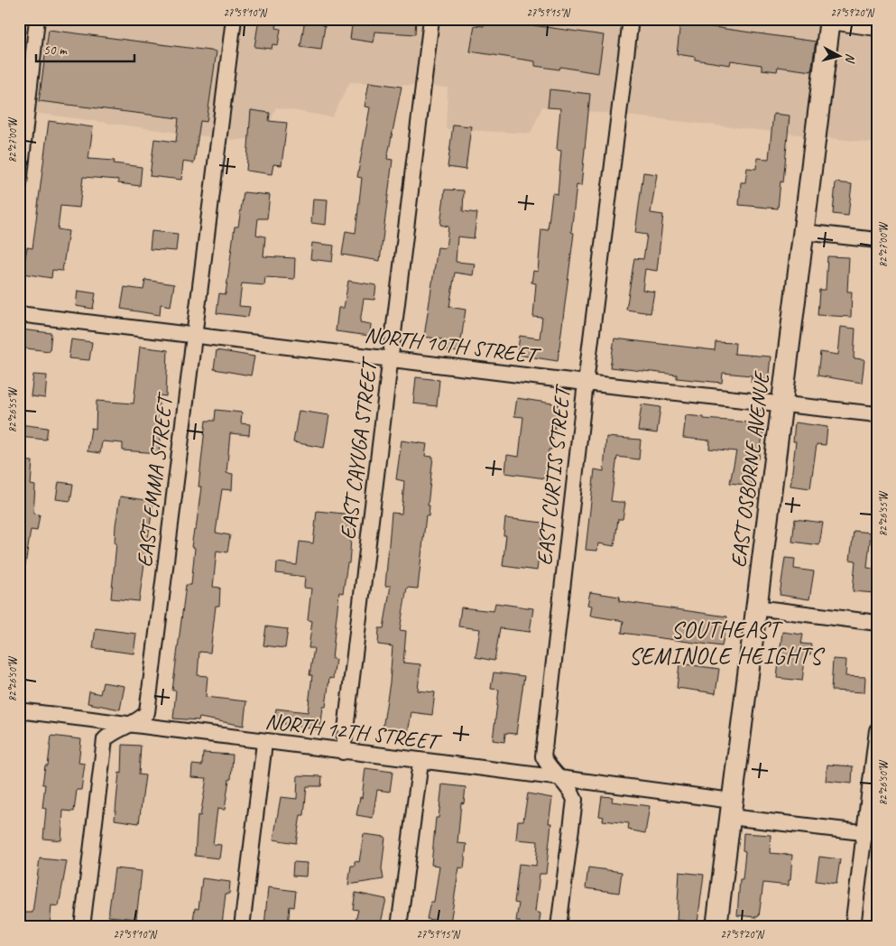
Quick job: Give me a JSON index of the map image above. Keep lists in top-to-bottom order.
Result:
{
  "streets": {
    "street": [
      "NORTH 10TH STREET",
      "EAST CAYUGA STREET",
      "EAST OSBORNE AVENUE",
      "EAST CURTIS STREET",
      "EAST EMMA STREET",
      "NORTH 12TH STREET"
    ]
  },
  "crossings": [
    ["NORTH 10TH STREET", "EAST CAYUGA STREET"],
    ["NORTH 10TH STREET", "EAST OSBORNE AVENUE"],
    ["NORTH 10TH STREET", "EAST CURTIS STREET"],
    ["NORTH 10TH STREET", "EAST EMMA STREET"],
    ["EAST CAYUGA STREET", "NORTH 12TH STREET"],
    ["EAST OSBORNE AVENUE", "NORTH 12TH STREET"],
    ["EAST CURTIS STREET", "NORTH 12TH STREET"],
    ["EAST EMMA STREET", "NORTH 12TH STREET"]
  ],
  "districts": ["SOUTHEAST SEMINOLE HEIGHTS"],
  "scale_bar": "50 m",
  "north": "right",
  "coordinates": [
    "27°59'10\"N",
    "27°59'15\"N",
    "27°59'20\"N",
    "82°27'00\"W",
    "82°26'55\"W",
    "82°26'50\"W"
  ]
}
